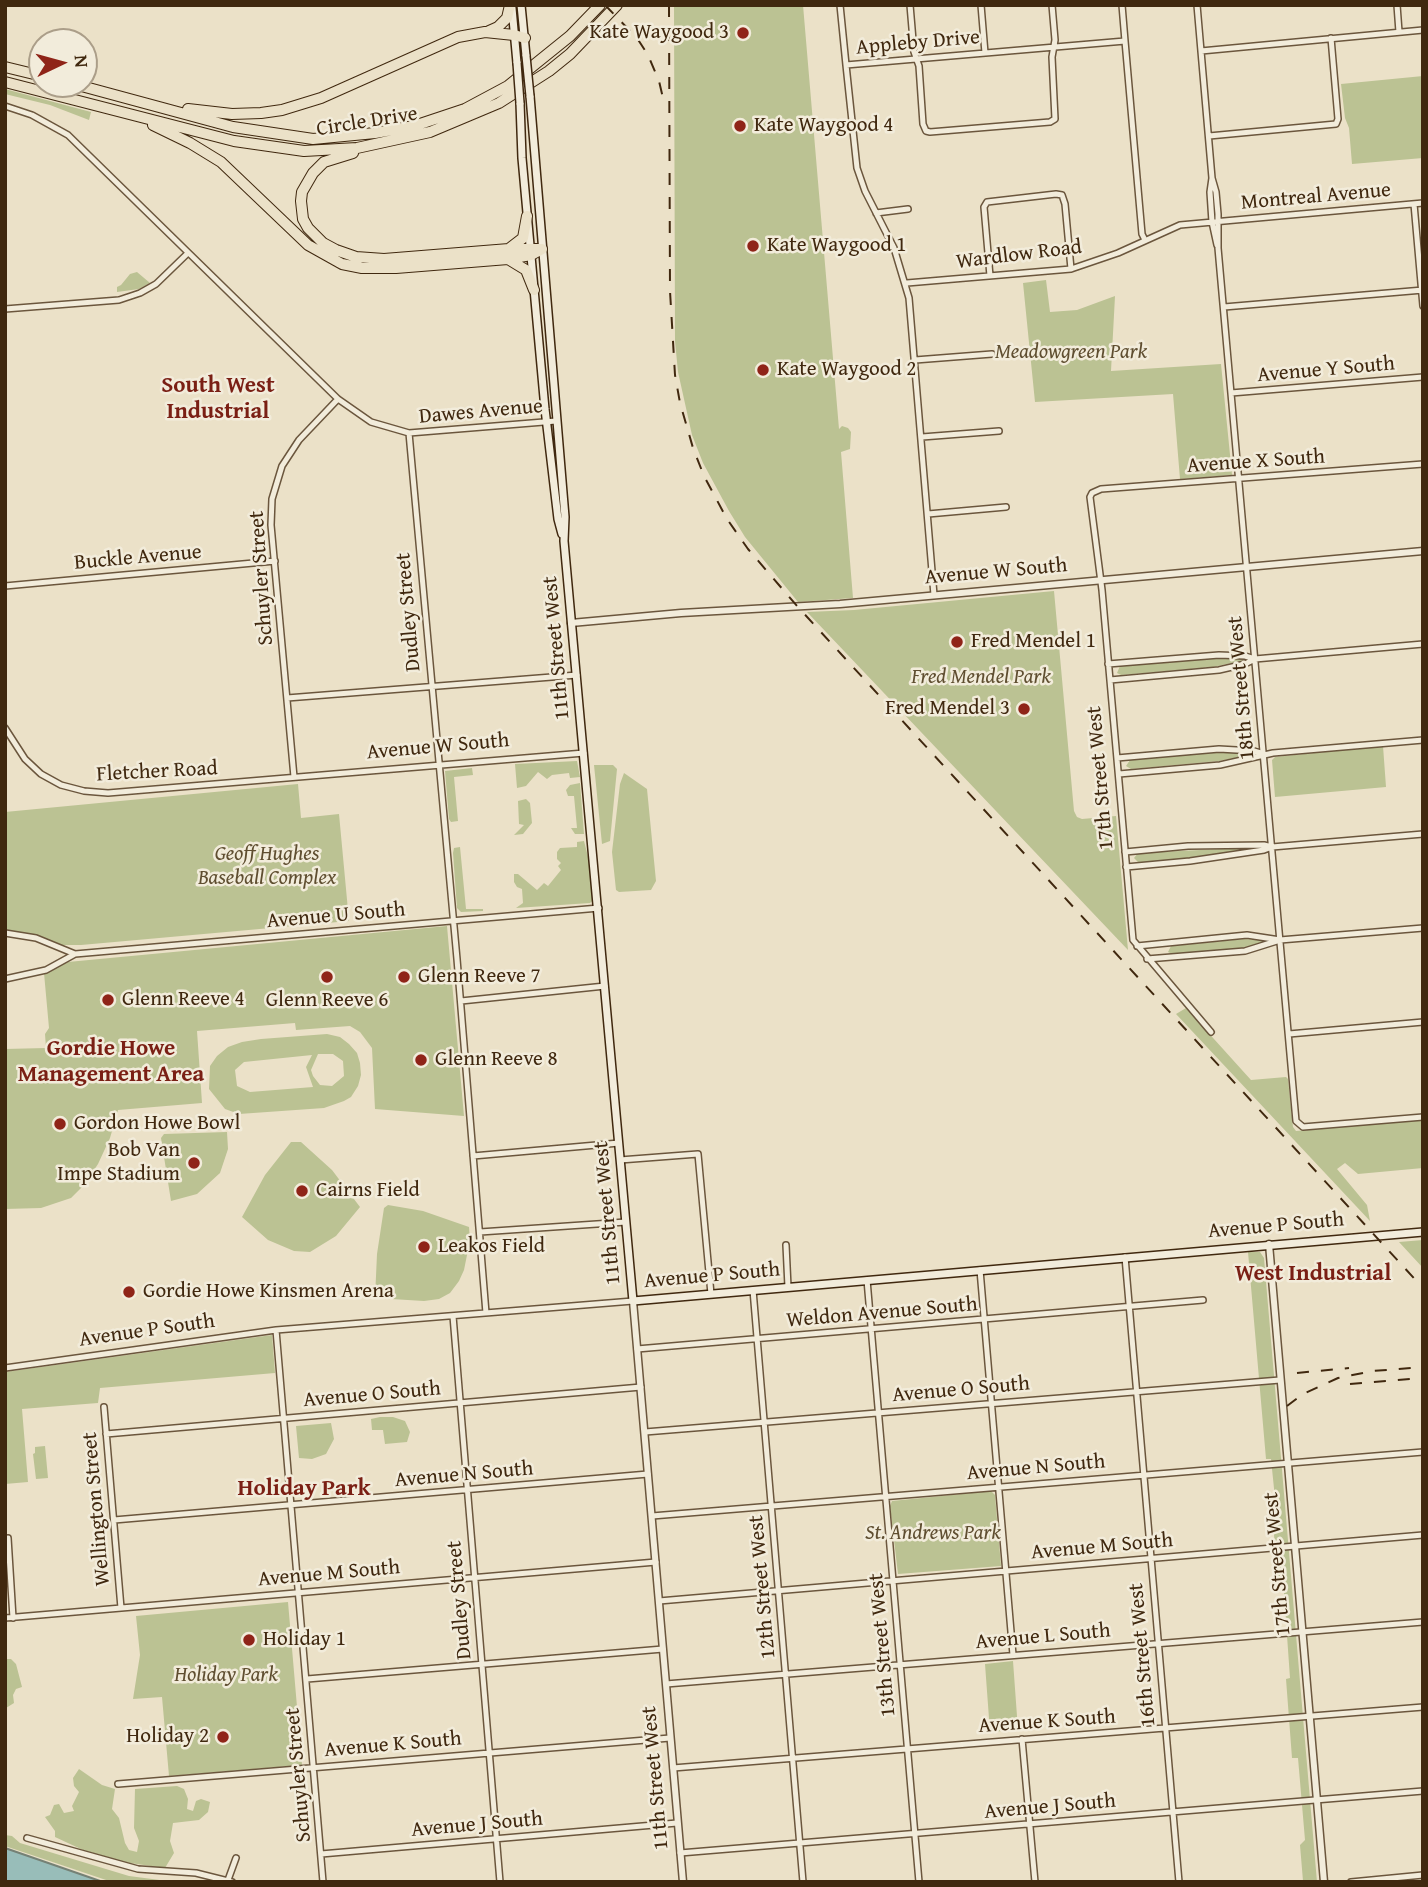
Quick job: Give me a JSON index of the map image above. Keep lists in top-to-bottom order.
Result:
{
  "streets": {
    "highway": ["Circle Drive"],
    "main road": ["11th Street West", "Avenue P South"],
    "street": [
      "Appleby Drive",
      "Montreal Avenue",
      "Wardlow Road",
      "Avenue Y South",
      "Dawes Avenue",
      "Avenue X South",
      "Buckle Avenue",
      "Avenue W South",
      "Schuyler Street",
      "Dudley Street",
      "18th Street West",
      "Fletcher Road",
      "17th Street West",
      "Avenue U South",
      "Weldon Avenue South",
      "Avenue O South",
      "Avenue N South",
      "Wellington Street",
      "Avenue M South",
      "12th Street West",
      "Avenue L South",
      "13th Street West",
      "16th Street West",
      "Avenue K South",
      "Avenue J South"
    ]
  },
  "crossings": [
    ["Appleby Drive", "Wardlow Road"],
    ["Appleby Drive", "Avenue W South"],
    ["Montreal Avenue", "Wardlow Road"],
    ["Montreal Avenue", "18th Street West"],
    ["Wardlow Road", "18th Street West"],
    ["Avenue Y South", "18th Street West"],
    ["Dawes Avenue", "Dudley Street"],
    ["Dawes Avenue", "11th Street West"],
    ["Avenue X South", "18th Street West"],
    ["Avenue X South", "17th Street West"],
    ["Buckle Avenue", "Schuyler Street"],
    ["Avenue W South", "Schuyler Street"],
    ["Avenue W South", "Dudley Street"],
    ["Avenue W South", "11th Street West"],
    ["Avenue W South", "18th Street West"],
    ["Avenue W South", "Fletcher Road"],
    ["Avenue W South", "17th Street West"],
    ["Schuyler Street", "Fletcher Road"],
    ["Schuyler Street", "Avenue P South"],
    ["Schuyler Street", "Avenue O South"],
    ["Schuyler Street", "Avenue N South"],
    ["Schuyler Street", "Avenue M South"],
    ["Schuyler Street", "Avenue K South"],
    ["Schuyler Street", "Avenue J South"],
    ["Dudley Street", "Avenue U South"],
    ["Dudley Street", "Avenue P South"],
    ["Dudley Street", "Avenue O South"],
    ["Dudley Street", "Avenue N South"],
    ["Dudley Street", "Avenue M South"],
    ["Dudley Street", "Avenue K South"],
    ["Dudley Street", "Avenue J South"],
    ["11th Street West", "Avenue U South"],
    ["11th Street West", "Avenue P South"],
    ["11th Street West", "Weldon Avenue South"],
    ["11th Street West", "Avenue O South"],
    ["11th Street West", "Avenue N South"],
    ["11th Street West", "Avenue M South"],
    ["11th Street West", "Avenue L South"],
    ["11th Street West", "Avenue K South"],
    ["11th Street West", "Avenue J South"],
    ["17th Street West", "Avenue P South"],
    ["17th Street West", "Avenue O South"],
    ["17th Street West", "Avenue N South"],
    ["17th Street West", "Avenue M South"],
    ["17th Street West", "Avenue L South"],
    ["17th Street West", "Avenue K South"],
    ["17th Street West", "Avenue J South"],
    ["Avenue P South", "12th Street West"],
    ["Avenue P South", "13th Street West"],
    ["Avenue P South", "16th Street West"],
    ["Weldon Avenue South", "12th Street West"],
    ["Weldon Avenue South", "13th Street West"],
    ["Weldon Avenue South", "16th Street West"],
    ["Avenue O South", "Wellington Street"],
    ["Avenue O South", "12th Street West"],
    ["Avenue O South", "13th Street West"],
    ["Avenue O South", "16th Street West"],
    ["Avenue N South", "Wellington Street"],
    ["Avenue N South", "12th Street West"],
    ["Avenue N South", "13th Street West"],
    ["Avenue N South", "16th Street West"],
    ["Wellington Street", "Avenue M South"],
    ["Avenue M South", "12th Street West"],
    ["Avenue M South", "13th Street West"],
    ["Avenue M South", "16th Street West"],
    ["12th Street West", "Avenue L South"],
    ["12th Street West", "Avenue K South"],
    ["12th Street West", "Avenue J South"],
    ["Avenue L South", "13th Street West"],
    ["Avenue L South", "16th Street West"],
    ["13th Street West", "Avenue K South"],
    ["13th Street West", "Avenue J South"],
    ["16th Street West", "Avenue K South"],
    ["16th Street West", "Avenue J South"]
  ],
  "districts": [
    "South West Industrial",
    "Gordie Howe Management Area",
    "West Industrial",
    "Holiday Park"
  ],
  "parks": [
    "Meadowgreen Park",
    "Fred Mendel Park",
    "Geoff Hughes Baseball Complex",
    "St. Andrews Park",
    "Holiday Park"
  ],
  "places": [
    "Kate Waygood 3",
    "Kate Waygood 4",
    "Kate Waygood 1",
    "Kate Waygood 2",
    "Fred Mendel 1",
    "Fred Mendel 3",
    "Glenn Reeve 6",
    "Glenn Reeve 7",
    "Glenn Reeve 4",
    "Glenn Reeve 8",
    "Gordon Howe Bowl",
    "Bob Van Impe Stadium",
    "Cairns Field",
    "Leakos Field",
    "Gordie Howe Kinsmen Arena",
    "Holiday 1",
    "Holiday 2"
  ],
  "north": "right"
}
